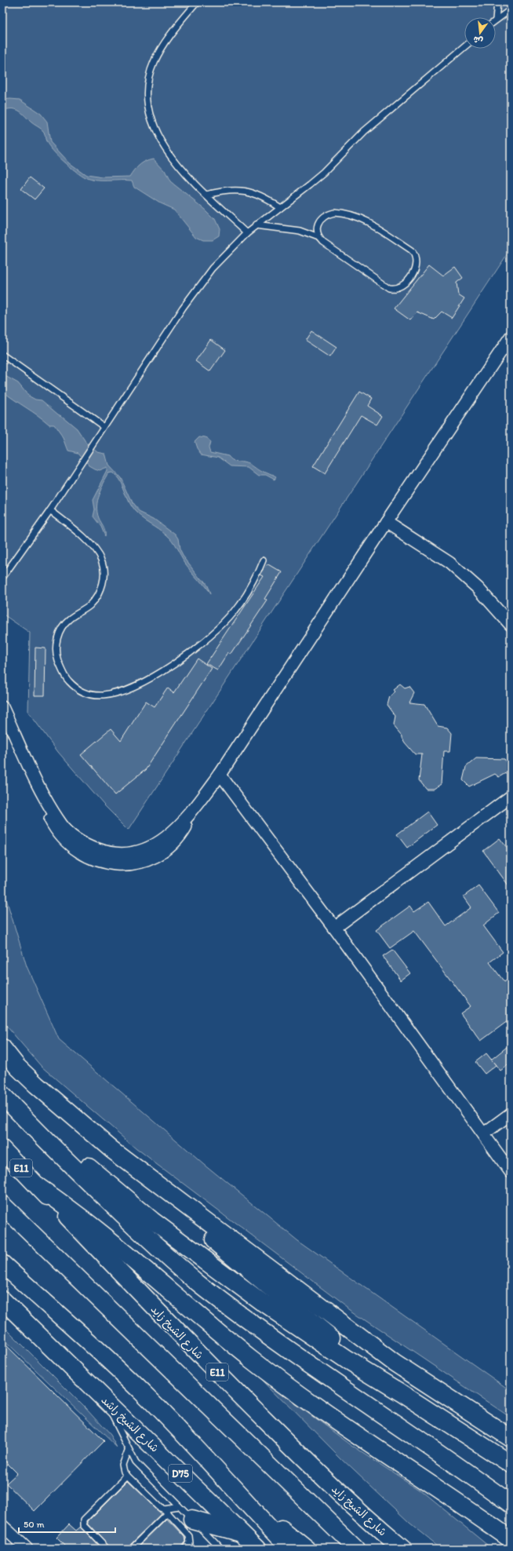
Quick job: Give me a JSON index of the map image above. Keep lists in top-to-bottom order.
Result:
{
  "streets": {
    "highway": [
      "E11",
      "شارع الشيخ زايد",
      "شارع الشيخ راشد",
      "D75"
    ]
  },
  "crossings": [
    ["E11", "شارع الشيخ زايد"]
  ],
  "scale_bar": "50 m",
  "north": "bottom"
}
